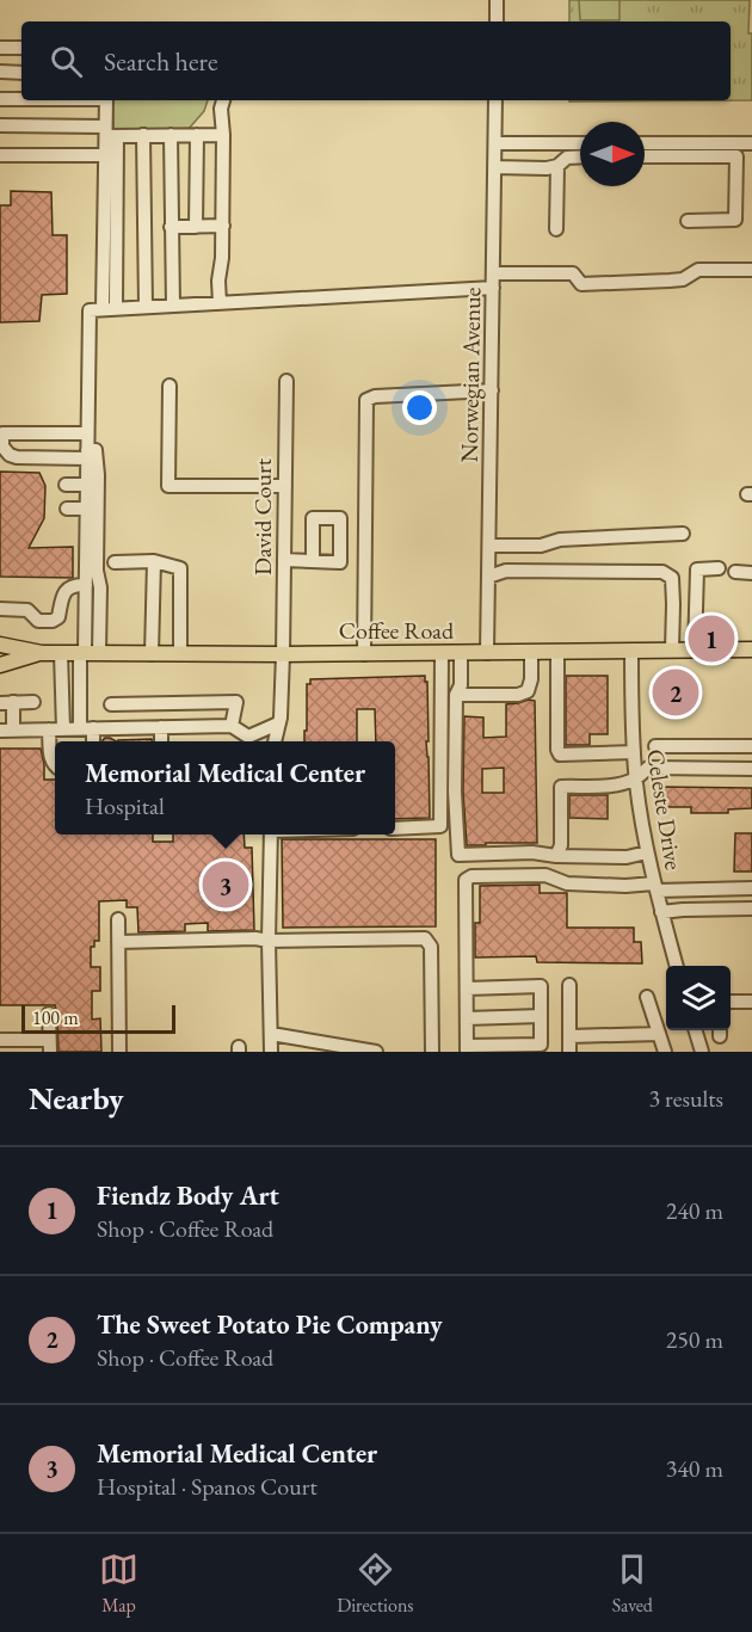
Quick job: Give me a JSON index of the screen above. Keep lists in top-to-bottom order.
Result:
{
  "streets": {
    "main road": ["Coffee Road"],
    "street": ["Norwegian Avenue", "David Court", "Celeste Drive"]
  },
  "crossings": [
    ["Norwegian Avenue", "Coffee Road"],
    ["David Court", "Coffee Road"],
    ["Coffee Road", "Celeste Drive"]
  ],
  "scale_bar": "100 m",
  "north": "right",
  "page": {
    "search": "Search here",
    "pins": ["1", "2", "3"],
    "popup": ["Memorial Medical Center", "Hospital"],
    "scale": "100 m",
    "heading": ["Nearby", "3 results"],
    "list": [
      {
        "mark": "1",
        "name": "Fiendz Body Art",
        "note": "Shop · Coffee Road",
        "value": "240 m"
      },
      {
        "mark": "2",
        "name": "The Sweet Potato Pie Company",
        "note": "Shop · Coffee Road",
        "value": "250 m"
      },
      {
        "mark": "3",
        "name": "Memorial Medical Center",
        "note": "Hospital · Spanos Court",
        "value": "340 m"
      }
    ],
    "nav": ["Map", "Directions", "Saved"]
  }
}
